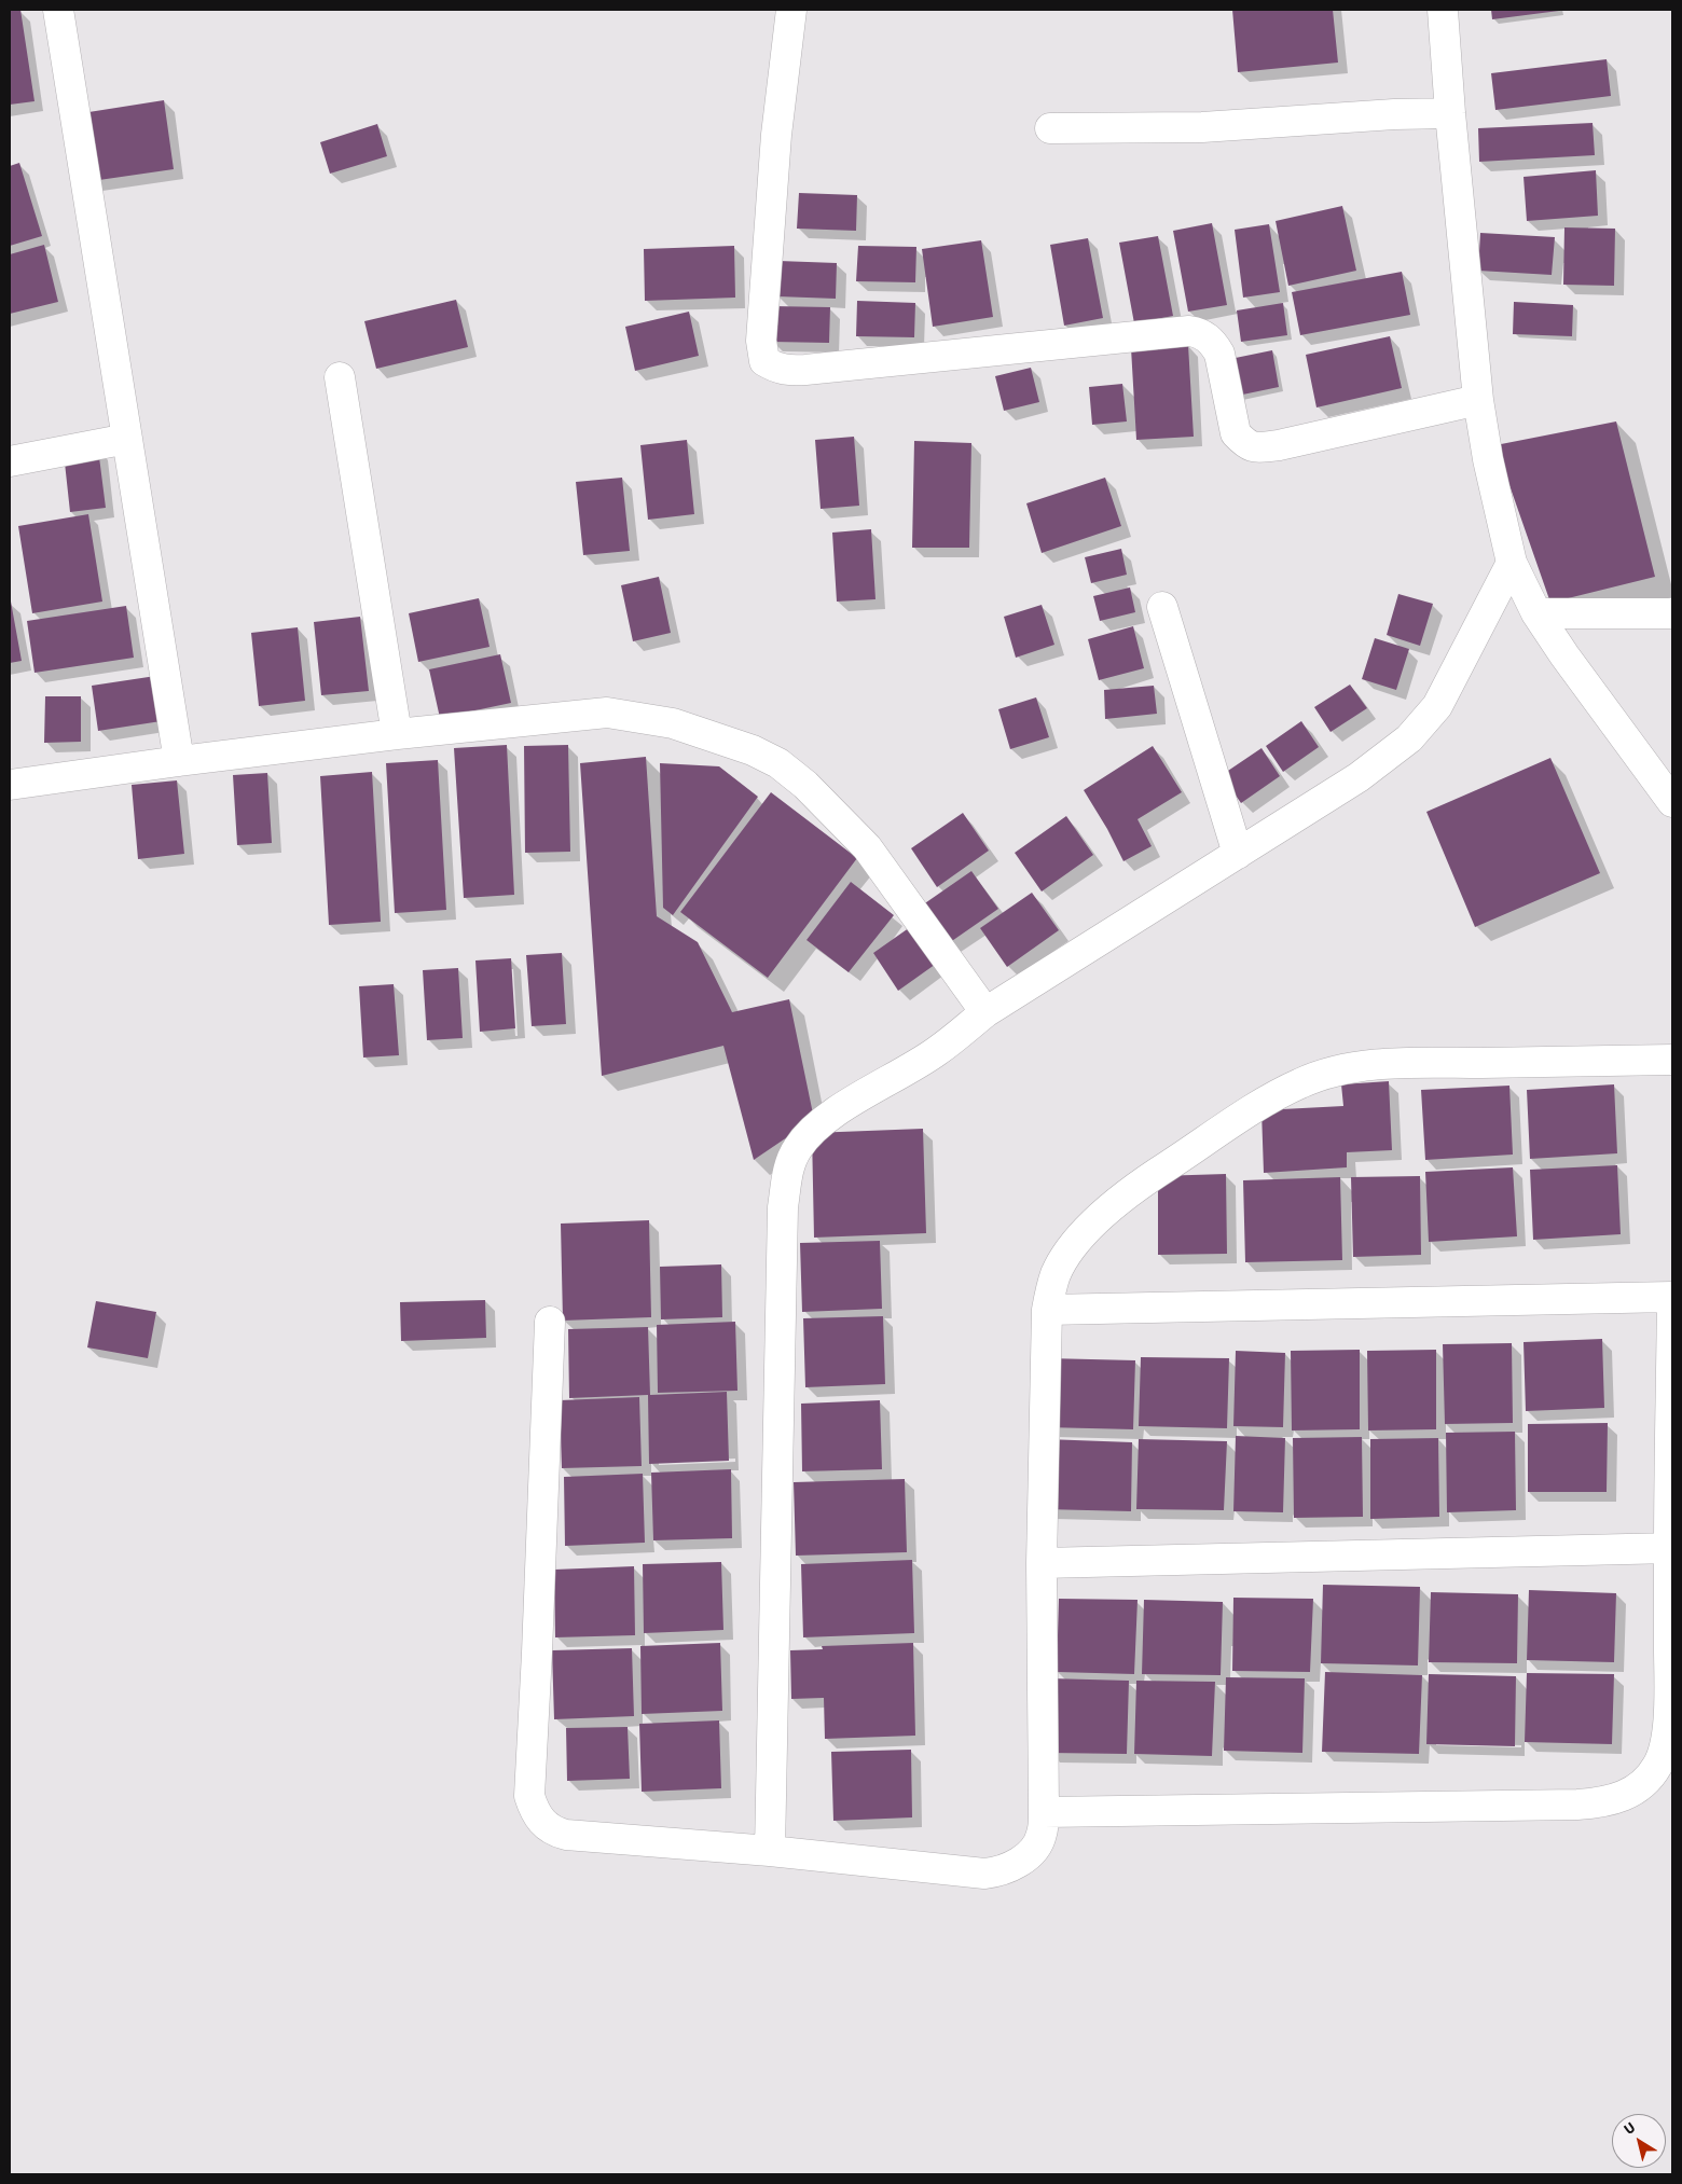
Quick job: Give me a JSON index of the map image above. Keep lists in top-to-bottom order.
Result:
{
  "north": "top left"
}
